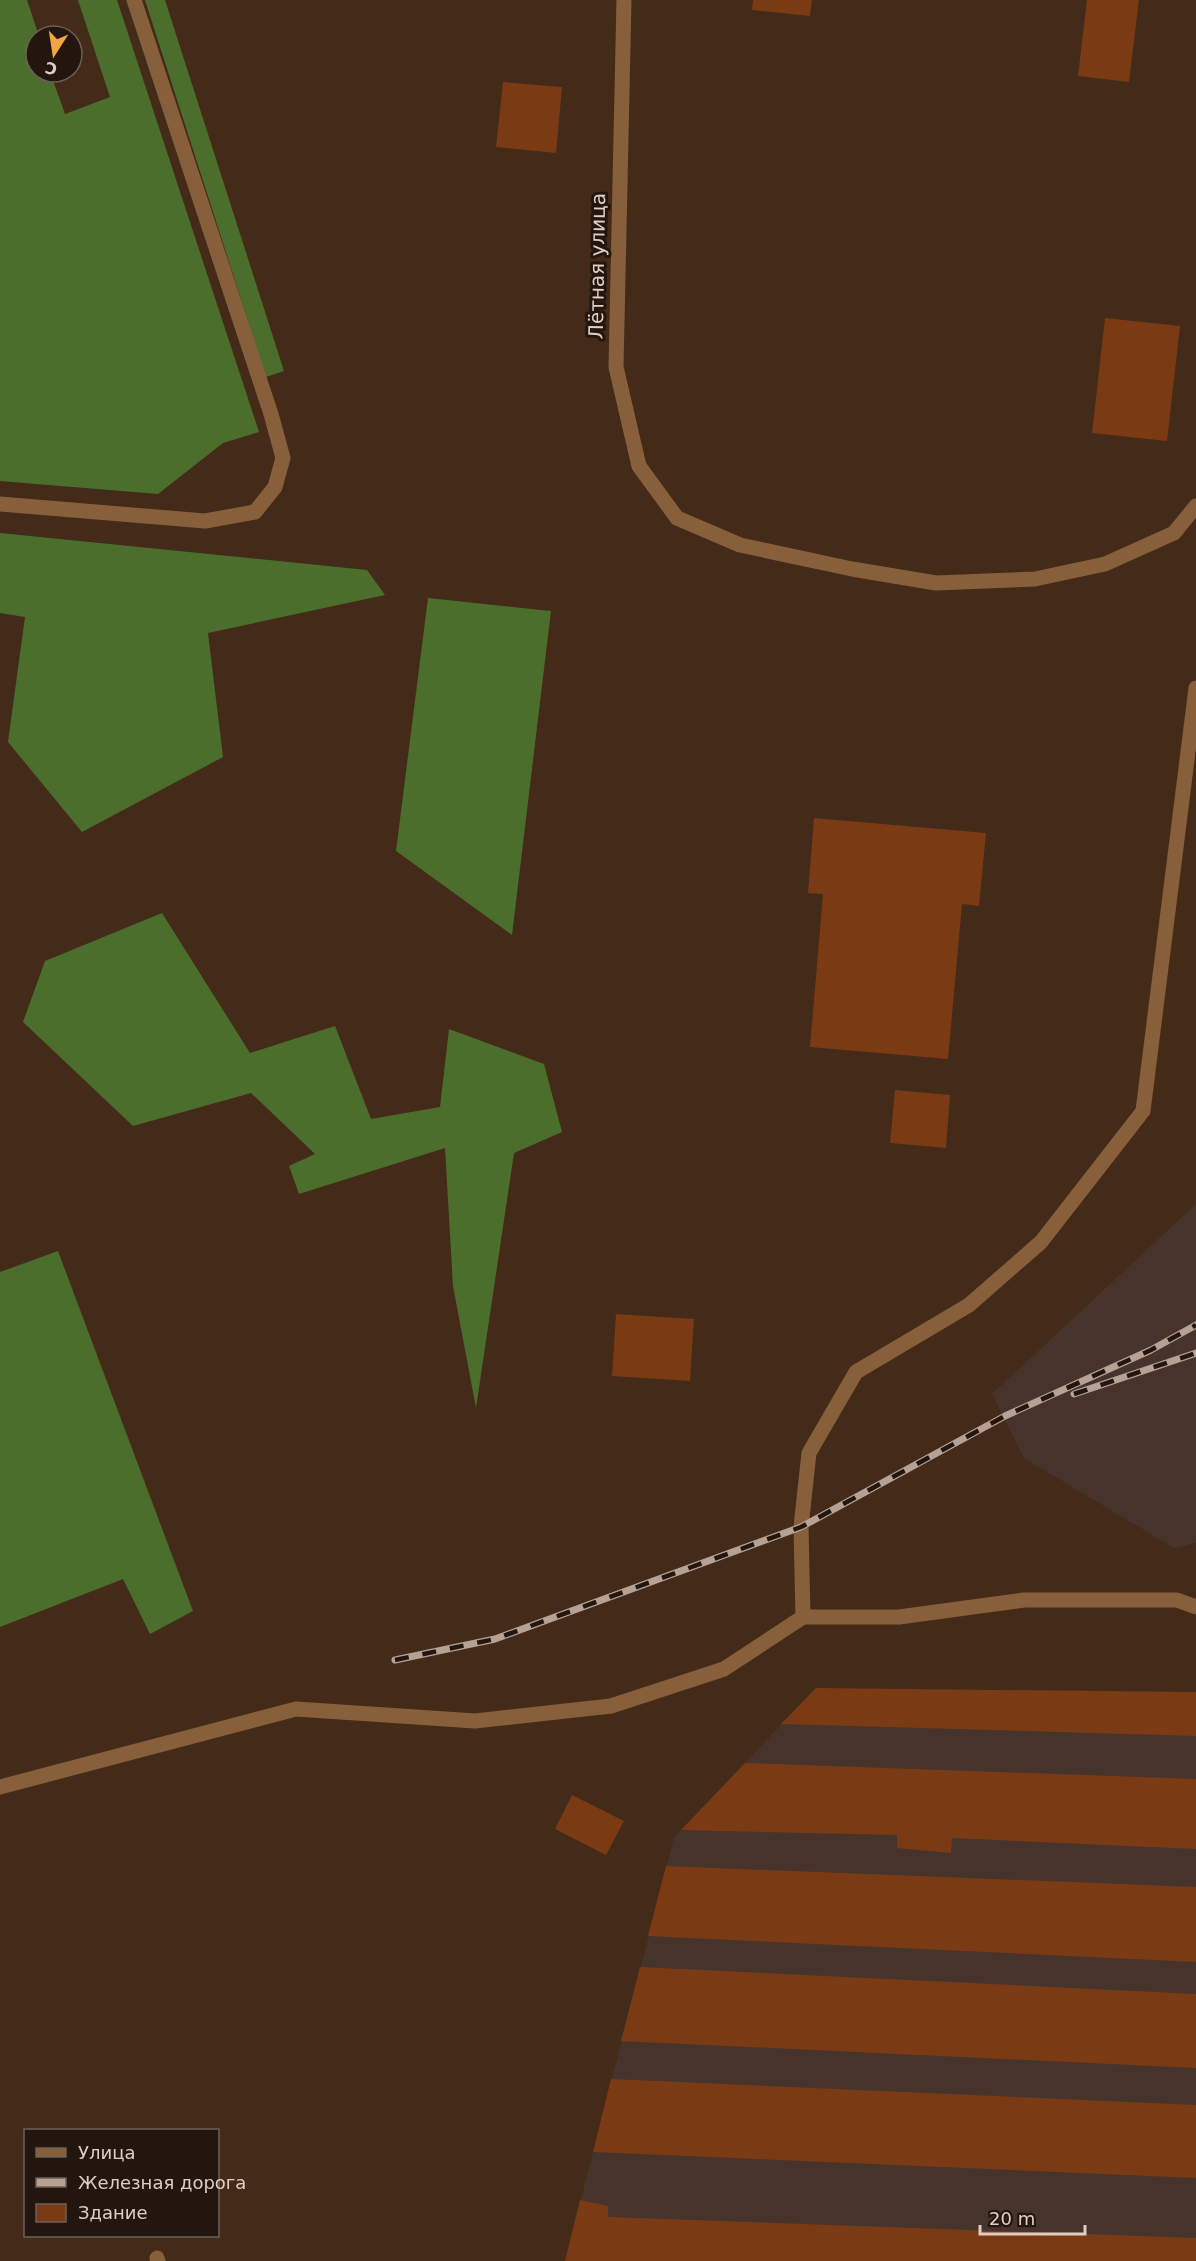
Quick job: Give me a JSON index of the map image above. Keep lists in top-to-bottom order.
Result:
{
  "streets": {
    "street": ["Лётная улица"]
  },
  "legend": ["Улица", "Железная дорога", "Здание"],
  "scale_bar": "20 m",
  "north": "bottom"
}
